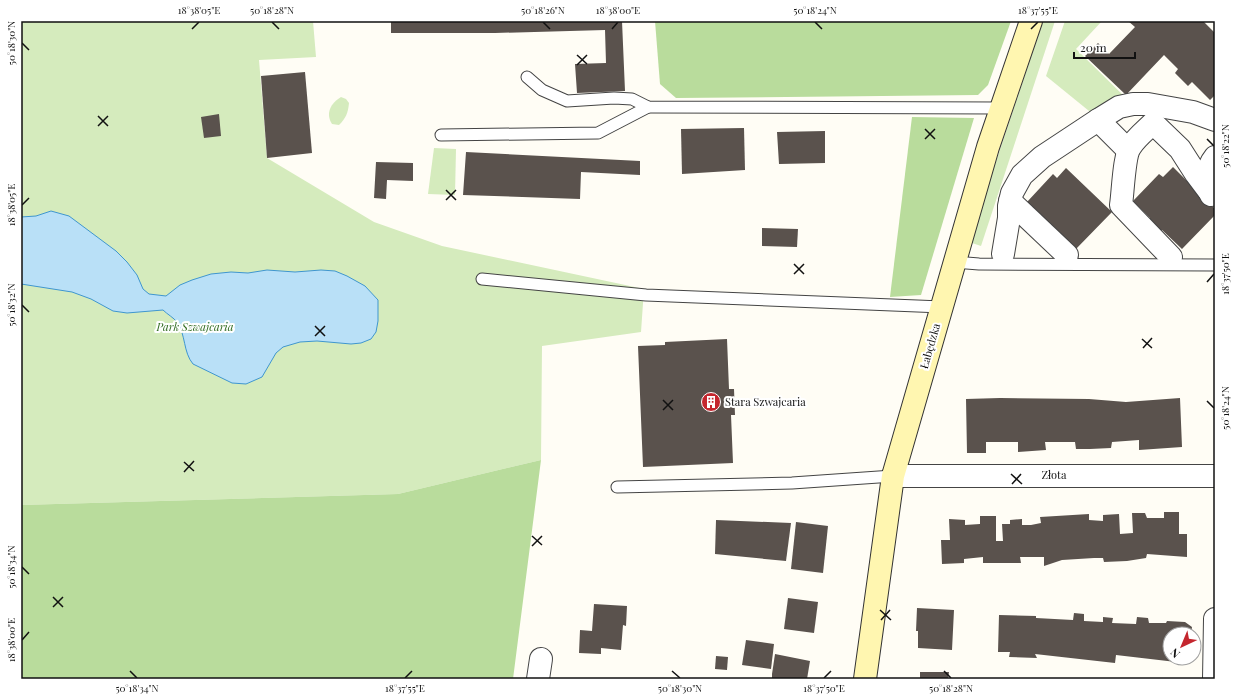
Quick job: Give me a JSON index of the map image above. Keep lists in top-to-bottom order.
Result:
{
  "streets": {
    "street": ["Łabędzka", "Złota"]
  },
  "crossings": [
    ["Łabędzka", "Złota"]
  ],
  "parks": ["Park Szwajcaria"],
  "places": {
    "building": ["Stara Szwajcaria"]
  },
  "scale_bar": "20 m",
  "north": "bottom left",
  "coordinates": [
    "18°38'05\"E",
    "50°18'28\"N",
    "50°18'26\"N",
    "18°38'00\"E",
    "50°18'24\"N",
    "18°37'55\"E",
    "50°18'30\"N",
    "50°18'22\"N",
    "18°37'50\"E",
    "50°18'32\"N",
    "50°18'34\"N"
  ]
}
